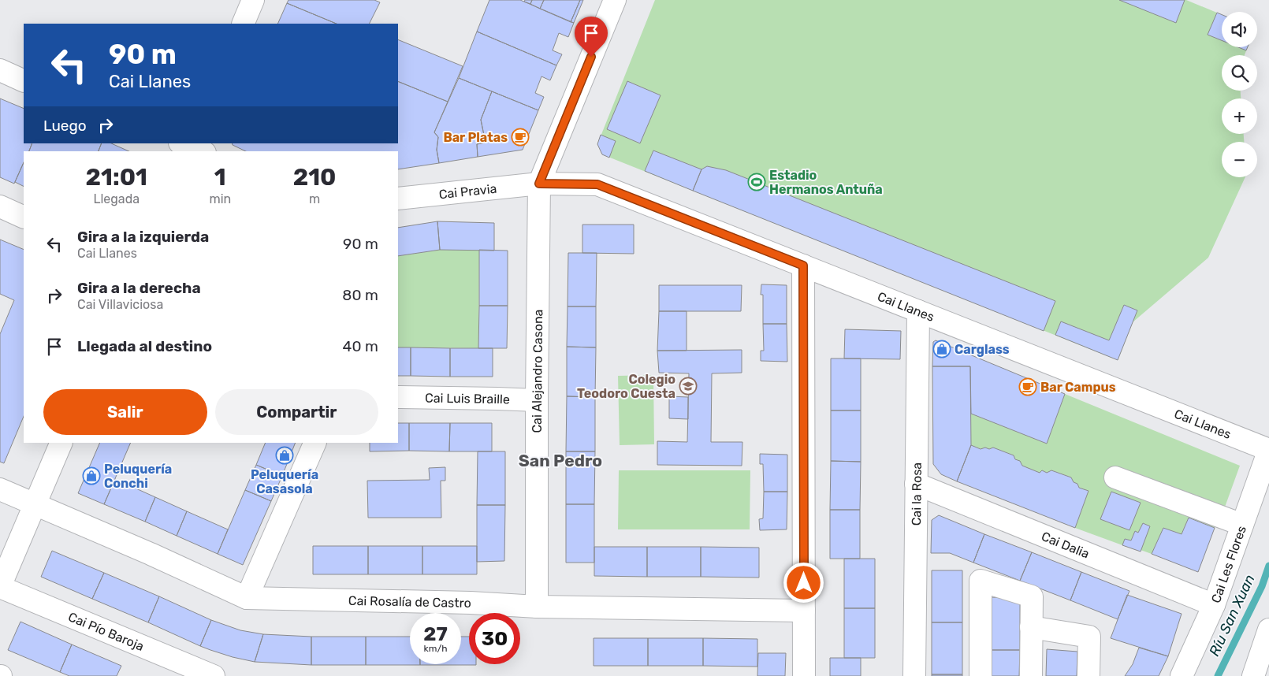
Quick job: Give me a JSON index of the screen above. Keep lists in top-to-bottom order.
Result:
{
  "streets": {
    "street": [
      "Cai Pravia",
      "Cai Llanes",
      "Cai Alejandro Casona",
      "Cai Luis Braille",
      "Cai la Rosa",
      "Cai Dalia",
      "Cai Les Flores",
      "Cai Rosalía de Castro",
      "Cai Pío Baroja"
    ]
  },
  "crossings": [
    ["Cai Pravia", "Cai Llanes"],
    ["Cai Pravia", "Cai Alejandro Casona"],
    ["Cai Llanes", "Cai Alejandro Casona"],
    ["Cai Llanes", "Cai la Rosa"],
    ["Cai Llanes", "Cai Les Flores"],
    ["Cai Alejandro Casona", "Cai Luis Braille"],
    ["Cai Alejandro Casona", "Cai Rosalía de Castro"],
    ["Cai la Rosa", "Cai Dalia"],
    ["Cai Dalia", "Cai Les Flores"]
  ],
  "districts": ["San Pedro"],
  "water": ["Ríu San Xuan"],
  "places": {
    "cafe": ["Bar Platas", "Bar Campus"],
    "sports": ["Estadio Hermanos Antuña"],
    "shop": ["Carglass", "Peluquería Casasola", "Peluquería Conchi"],
    "school or university": ["Colegio Teodoro Cuesta"]
  },
  "page": {
    "map_buttons": ["+", "−"],
    "turn": ["90 m", "Cai Llanes"],
    "then": "Luego",
    "eta": [
      "21:01",
      "Llegada",
      "1",
      "min",
      "210",
      "m"
    ],
    "list": [
      {
        "name": "Gira a la izquierda",
        "note": "Cai Llanes",
        "value": "90 m"
      },
      {
        "name": "Gira a la derecha",
        "note": "Cai Villaviciosa",
        "value": "80 m"
      },
      {
        "name": "Llegada al destino",
        "value": "40 m"
      }
    ],
    "buttons": ["Salir", "Compartir"],
    "speed": "27 km/h",
    "limit": "30"
  }
}
